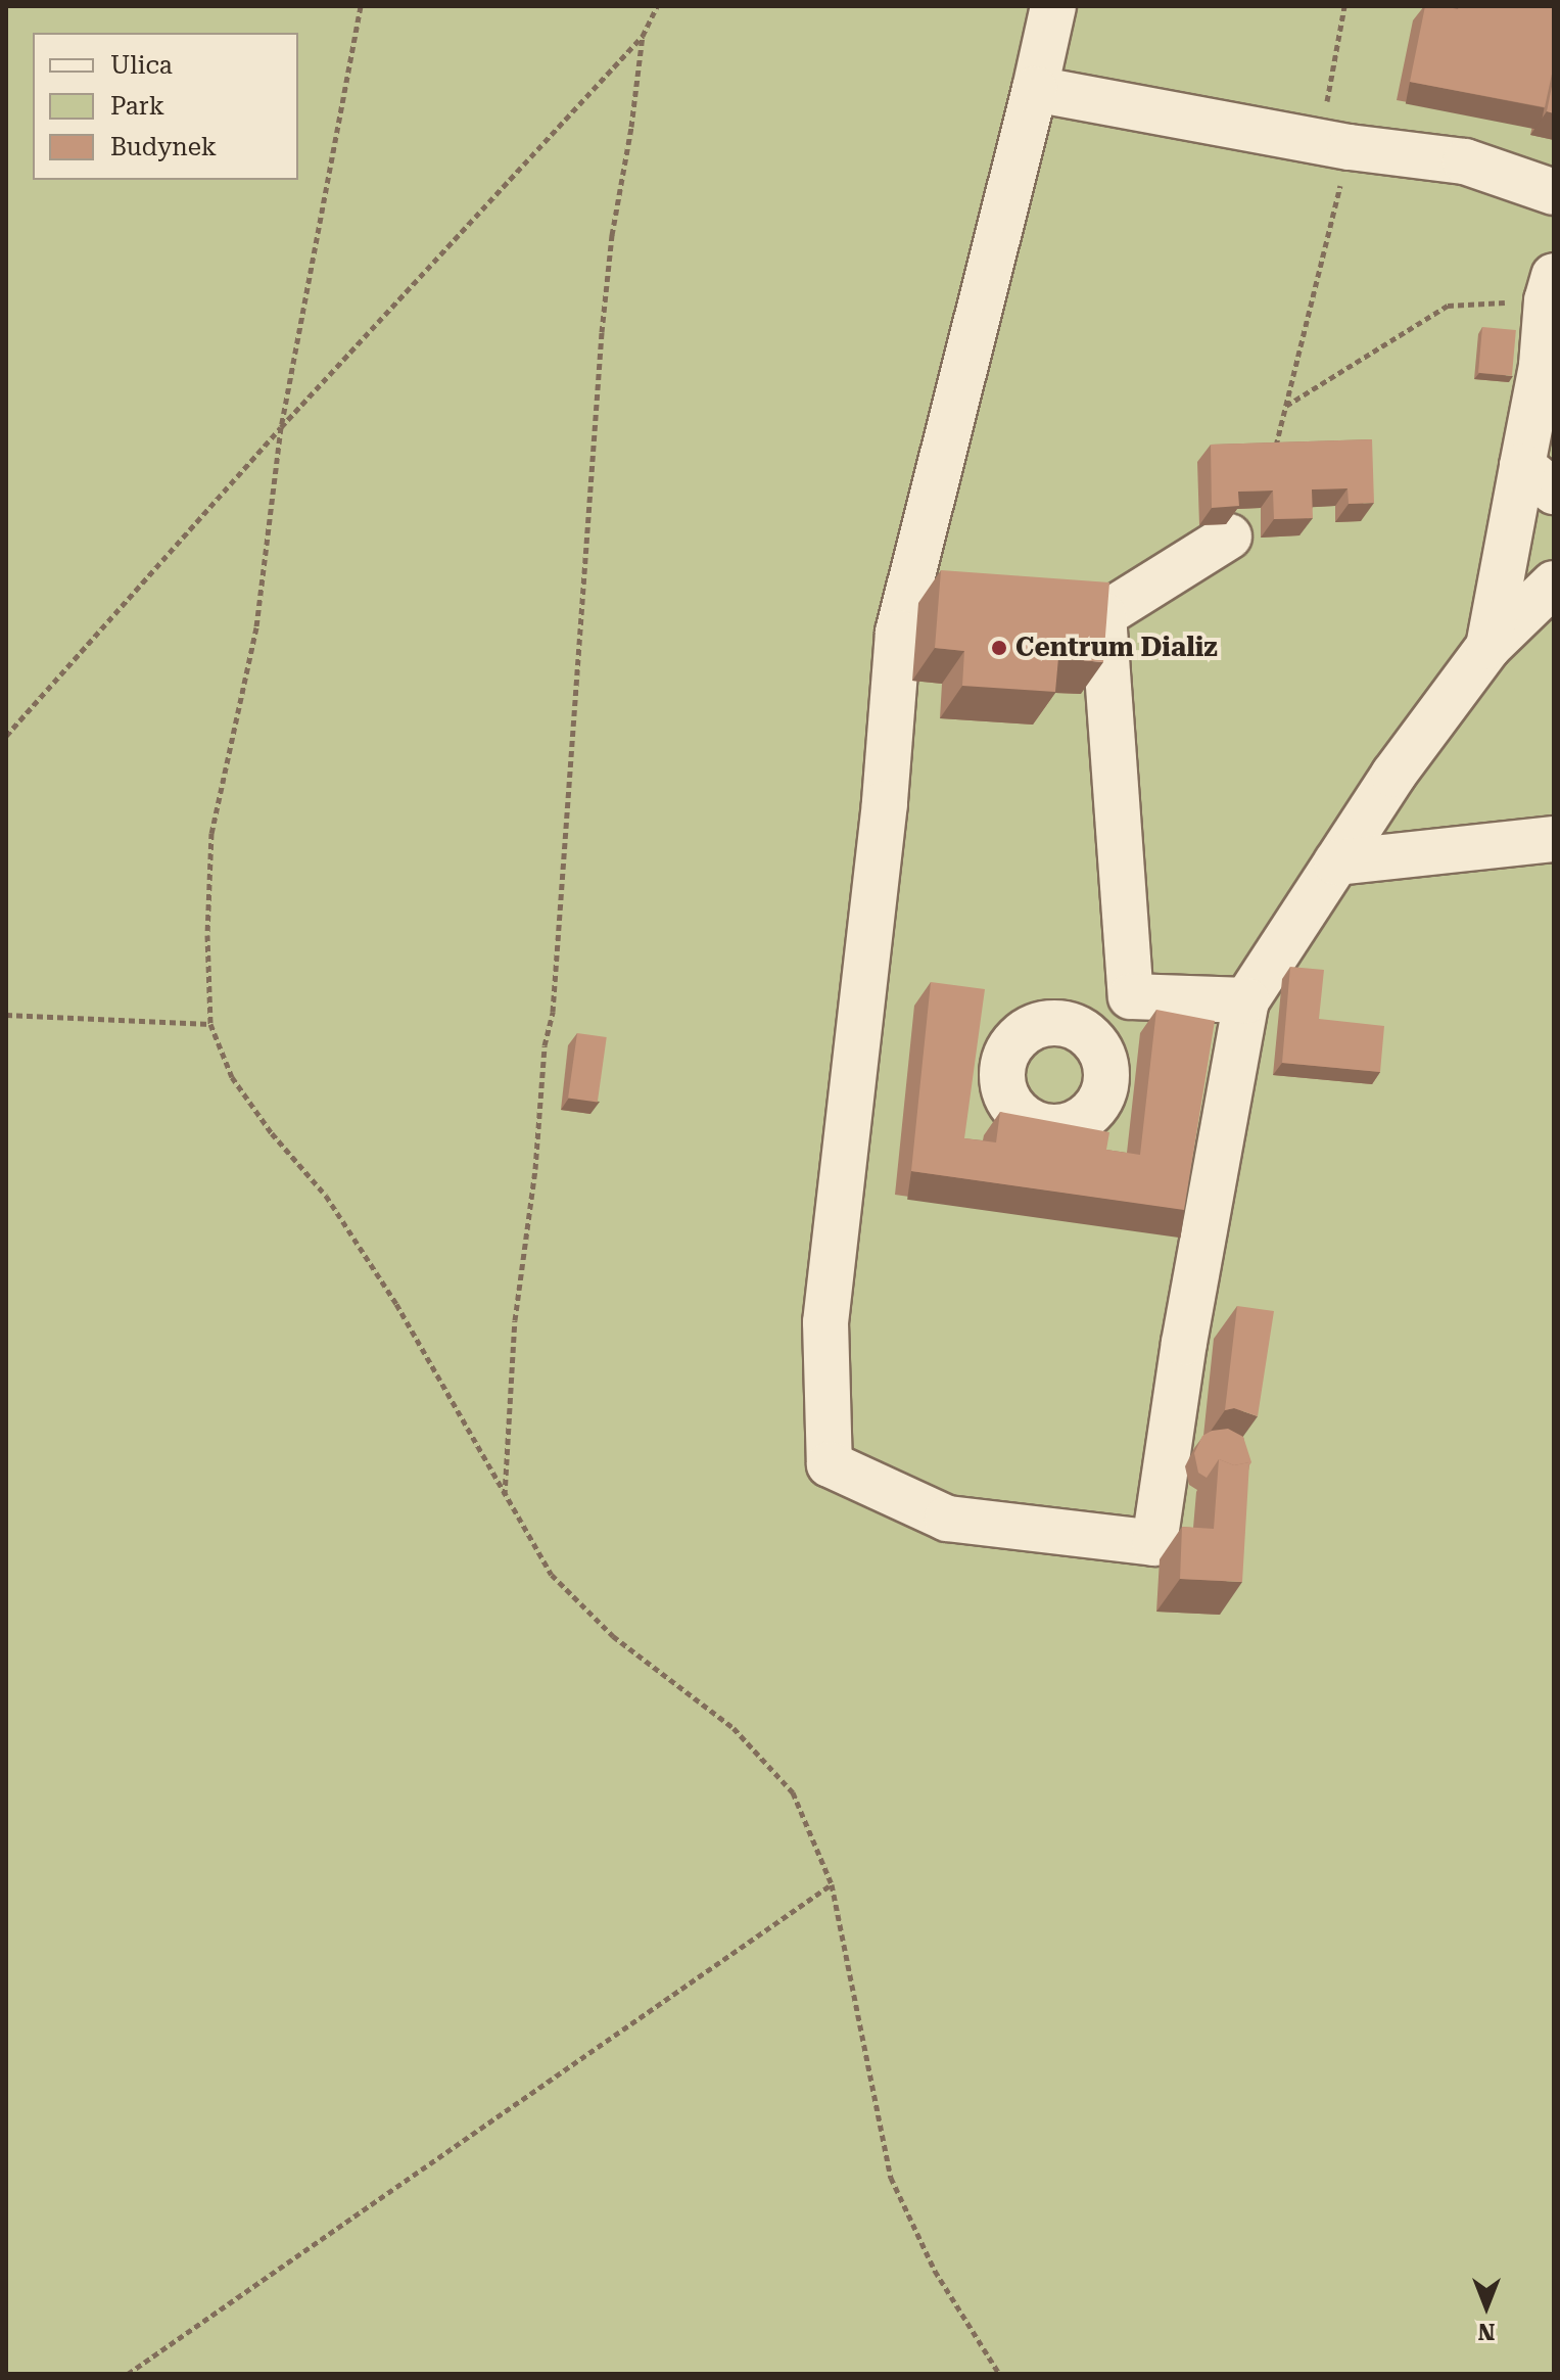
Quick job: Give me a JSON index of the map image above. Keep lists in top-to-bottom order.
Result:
{
  "places": ["Centrum Dializ"],
  "legend": ["Ulica", "Park", "Budynek"],
  "north": "bottom"
}
